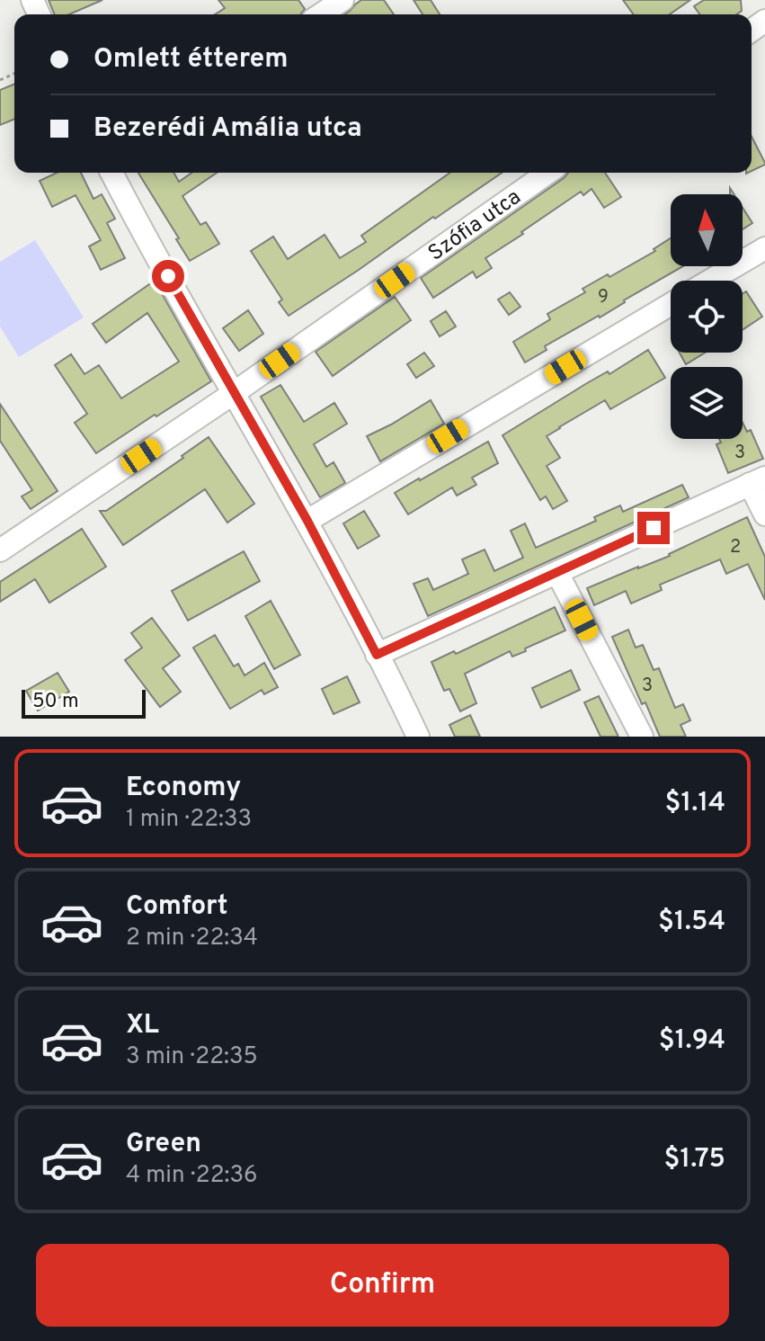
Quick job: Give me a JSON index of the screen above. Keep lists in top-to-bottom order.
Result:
{
  "streets": {
    "street": ["Szófia utca"]
  },
  "house_numbers": [
    "9",
    "3",
    "2",
    "3"
  ],
  "scale_bar": "50 m",
  "north": "top",
  "page": {
    "banner": ["Omlett étterem", "Bezerédi Amália utca"],
    "scale": "50 m",
    "list": [
      {
        "name": "Economy",
        "note": "1 min · 22:33",
        "value": "$1.14"
      },
      {
        "name": "Comfort",
        "note": "2 min · 22:34",
        "value": "$1.54"
      },
      {
        "name": "XL",
        "note": "3 min · 22:35",
        "value": "$1.94"
      },
      {
        "name": "Green",
        "note": "4 min · 22:36",
        "value": "$1.75"
      }
    ],
    "buttons": "Confirm"
  }
}
